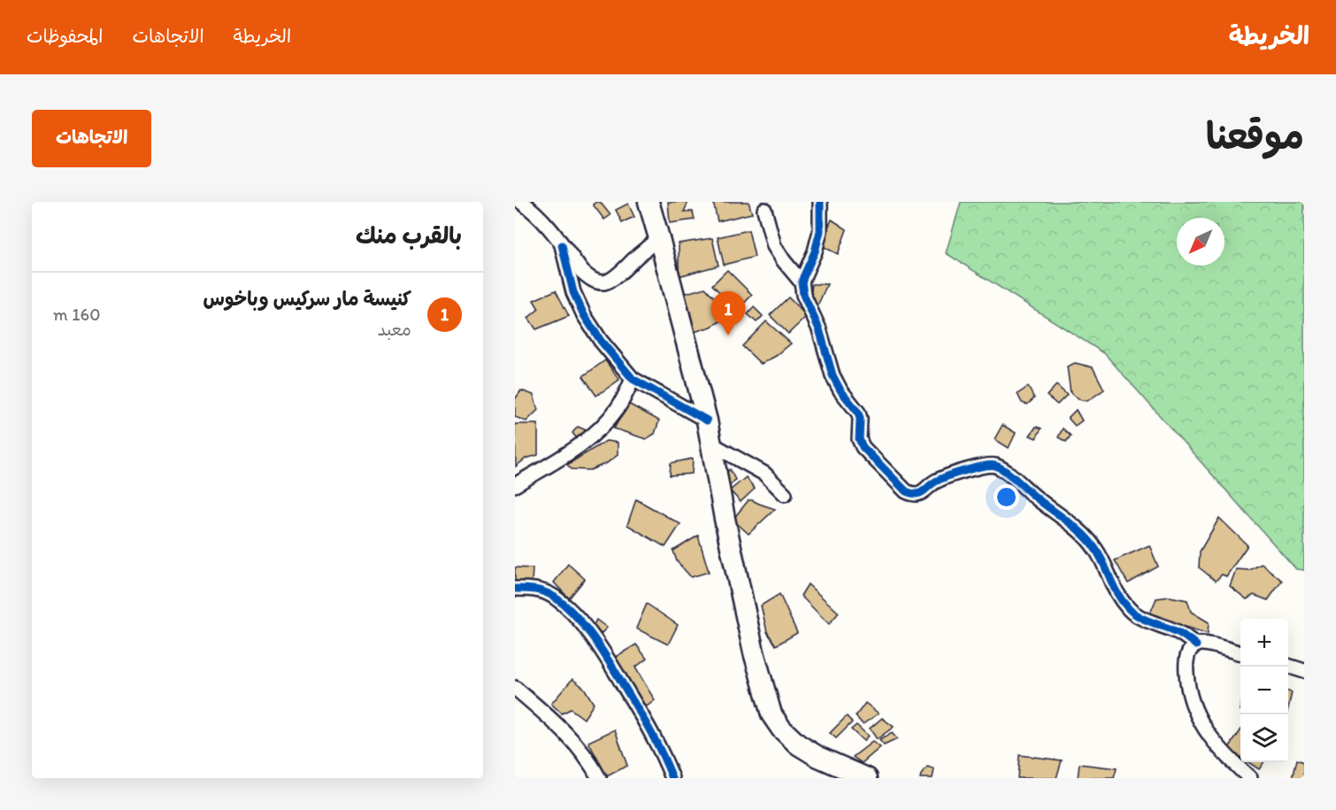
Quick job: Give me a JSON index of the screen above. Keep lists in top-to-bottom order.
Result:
{
  "north": "bottom left",
  "page": {
    "header": "الخريطة",
    "nav": ["الخريطة", "الاتجاهات", "المحفوظات"],
    "title": "موقعنا",
    "buttons": "الاتجاهات",
    "heading": "بالقرب منك",
    "list": [
      {
        "mark": "1",
        "name": "كنيسة مار سركيس وباخوس",
        "note": "معبد",
        "value": "160 m"
      }
    ],
    "pins": "1",
    "map_buttons": ["+", "−"]
  }
}
